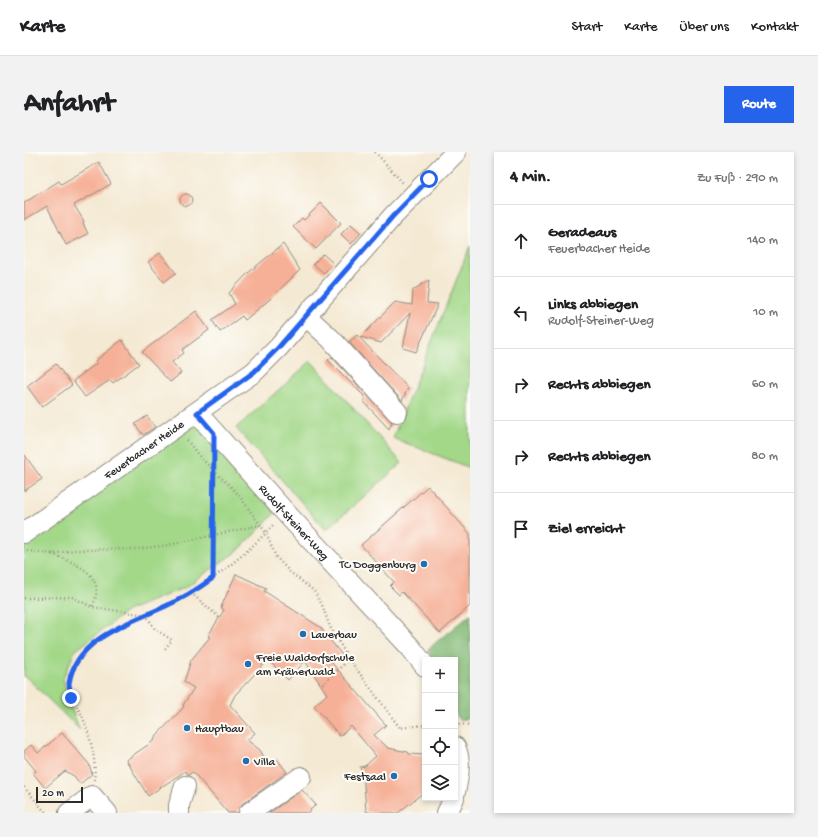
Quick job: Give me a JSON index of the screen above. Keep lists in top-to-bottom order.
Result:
{
  "streets": {
    "street": ["Feuerbacher Heide", "Rudolf-Steiner-Weg"]
  },
  "crossings": [
    ["Feuerbacher Heide", "Rudolf-Steiner-Weg"]
  ],
  "places": [
    "TC Doggenburg",
    "Lauerbau",
    "Freie Waldorfschule am Kräherwald",
    "Hauptbau",
    "Villa",
    "Festsaal"
  ],
  "scale_bar": "20 m",
  "page": {
    "header": "Karte",
    "nav": [
      "Start",
      "Karte",
      "Über uns",
      "Kontakt"
    ],
    "buttons": "Route",
    "title": "Anfahrt",
    "heading": ["4 Min.", "Zu Fuß · 290 m"],
    "list": [
      ["Geradeaus", "Feuerbacher Heide", "140 m"],
      ["Links abbiegen", "Rudolf-Steiner-Weg", "10 m"],
      ["Rechts abbiegen", "60 m"],
      ["Rechts abbiegen", "80 m"],
      "Ziel erreicht"
    ],
    "map_buttons": ["+", "−"],
    "scale": "20 m"
  }
}
